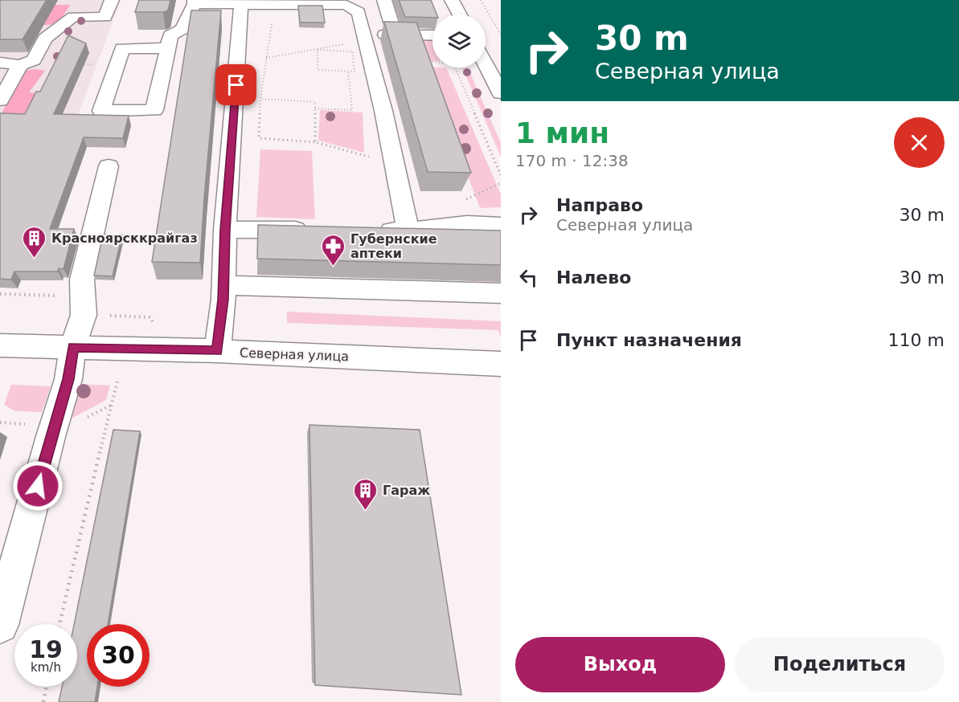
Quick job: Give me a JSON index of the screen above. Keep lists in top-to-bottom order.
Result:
{
  "streets": {
    "street": ["Северная улица"]
  },
  "places": {
    "building": ["Красноярсккрайгаз", "Гараж"],
    "pharmacy": ["Губернские аптеки"]
  },
  "page": {
    "turn": ["30 m", "Северная улица"],
    "heading": ["1 мин", "170 m · 12:38"],
    "list": [
      {
        "name": "Направо",
        "note": "Северная улица",
        "value": "30 m"
      },
      {
        "name": "Налево",
        "value": "30 m"
      },
      {
        "name": "Пункт назначения",
        "value": "110 m"
      }
    ],
    "speed": "19 km/h",
    "limit": "30",
    "buttons": ["Выход", "Поделиться"]
  }
}
